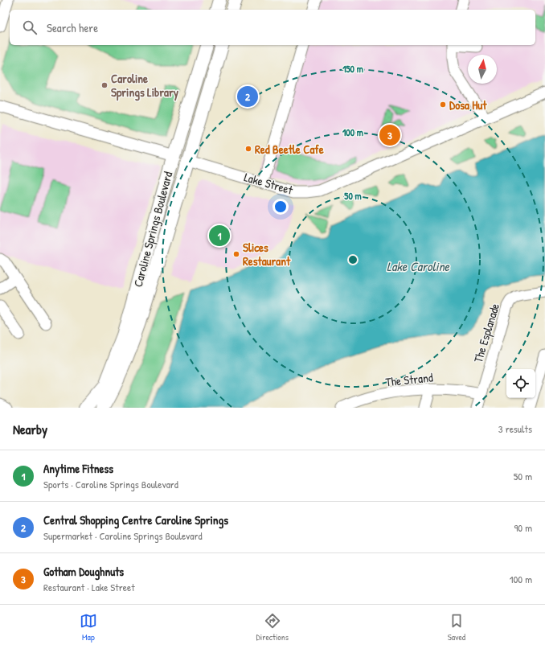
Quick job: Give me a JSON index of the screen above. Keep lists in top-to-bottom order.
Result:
{
  "streets": {
    "main road": ["Lake Street", "Caroline Springs Boulevard"],
    "street": ["The Esplanade", "The Strand"]
  },
  "crossings": [
    ["Lake Street", "Caroline Springs Boulevard"],
    ["The Esplanade", "The Strand"]
  ],
  "water": ["Lake Caroline"],
  "places": [
    "Caroline Springs Library",
    "Dosa Hut",
    "Red Beetle Cafe",
    "Slices Restaurant"
  ],
  "north": "top",
  "page": {
    "search": "Search here",
    "pins": ["2", "3", "1"],
    "heading": ["Nearby", "3 results"],
    "list": [
      {
        "mark": "1",
        "name": "Anytime Fitness",
        "note": "Sports · Caroline Springs Boulevard",
        "value": "50 m"
      },
      {
        "mark": "2",
        "name": "Central Shopping Centre Caroline Springs",
        "note": "Supermarket · Caroline Springs Boulevard",
        "value": "90 m"
      },
      {
        "mark": "3",
        "name": "Gotham Doughnuts",
        "note": "Restaurant · Lake Street",
        "value": "100 m"
      }
    ],
    "nav": ["Map", "Directions", "Saved"]
  },
  "rings": ["150 m", "100 m", "50 m"]
}
